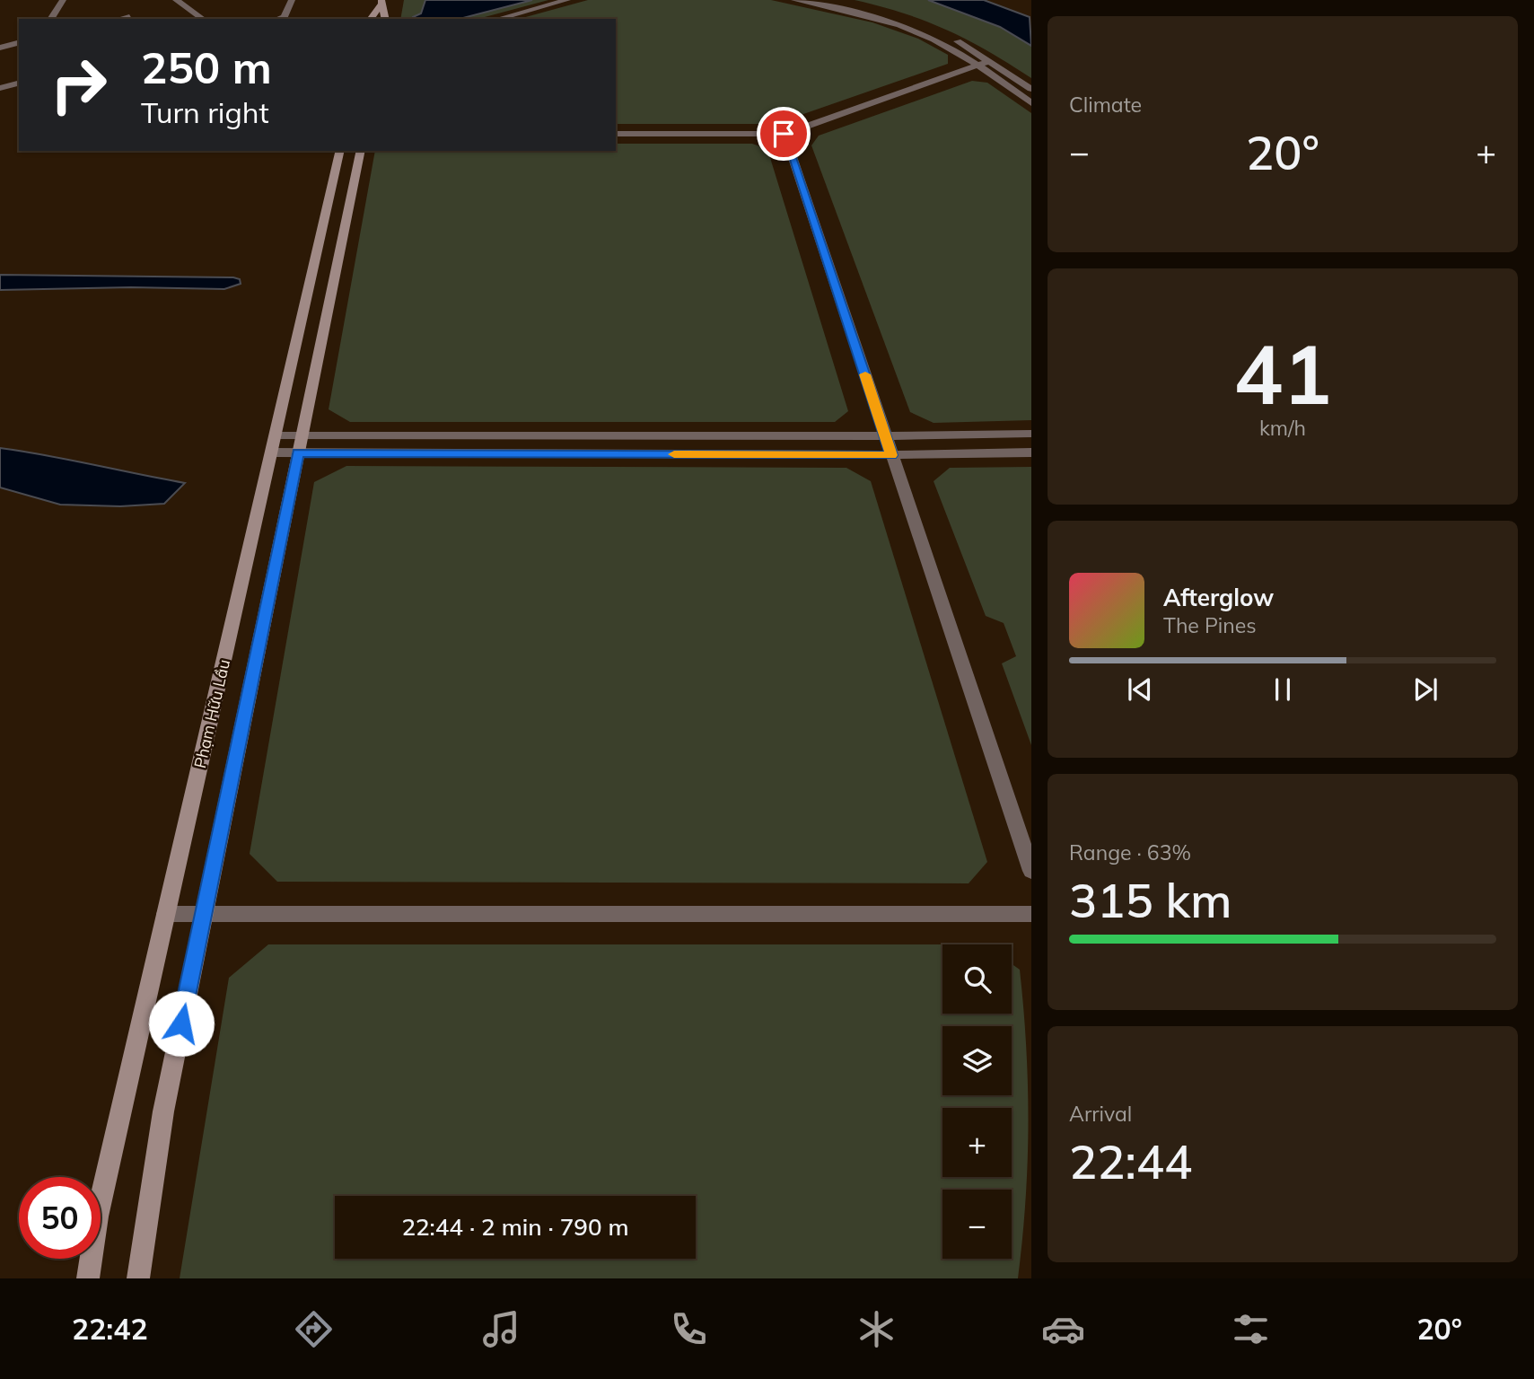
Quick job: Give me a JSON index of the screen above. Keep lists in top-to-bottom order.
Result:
{
  "streets": {
    "main road": ["Phạm Hữu Lầu"]
  },
  "page": {
    "tile": [
      "Climate",
      ["41", "km/h"],
      ["Range · 63%", "315 km"],
      ["Arrival", "22:44"]
    ],
    "turn": ["250 m", "Turn right"],
    "heat": ["−", "20°", "+"],
    "song": ["Afterglow", "The Pines"],
    "map_buttons": ["+", "−"],
    "limit": "50",
    "trip": "22:44 · 2 min · 790 m",
    "tabs": ["22:42", "20°"]
  }
}
